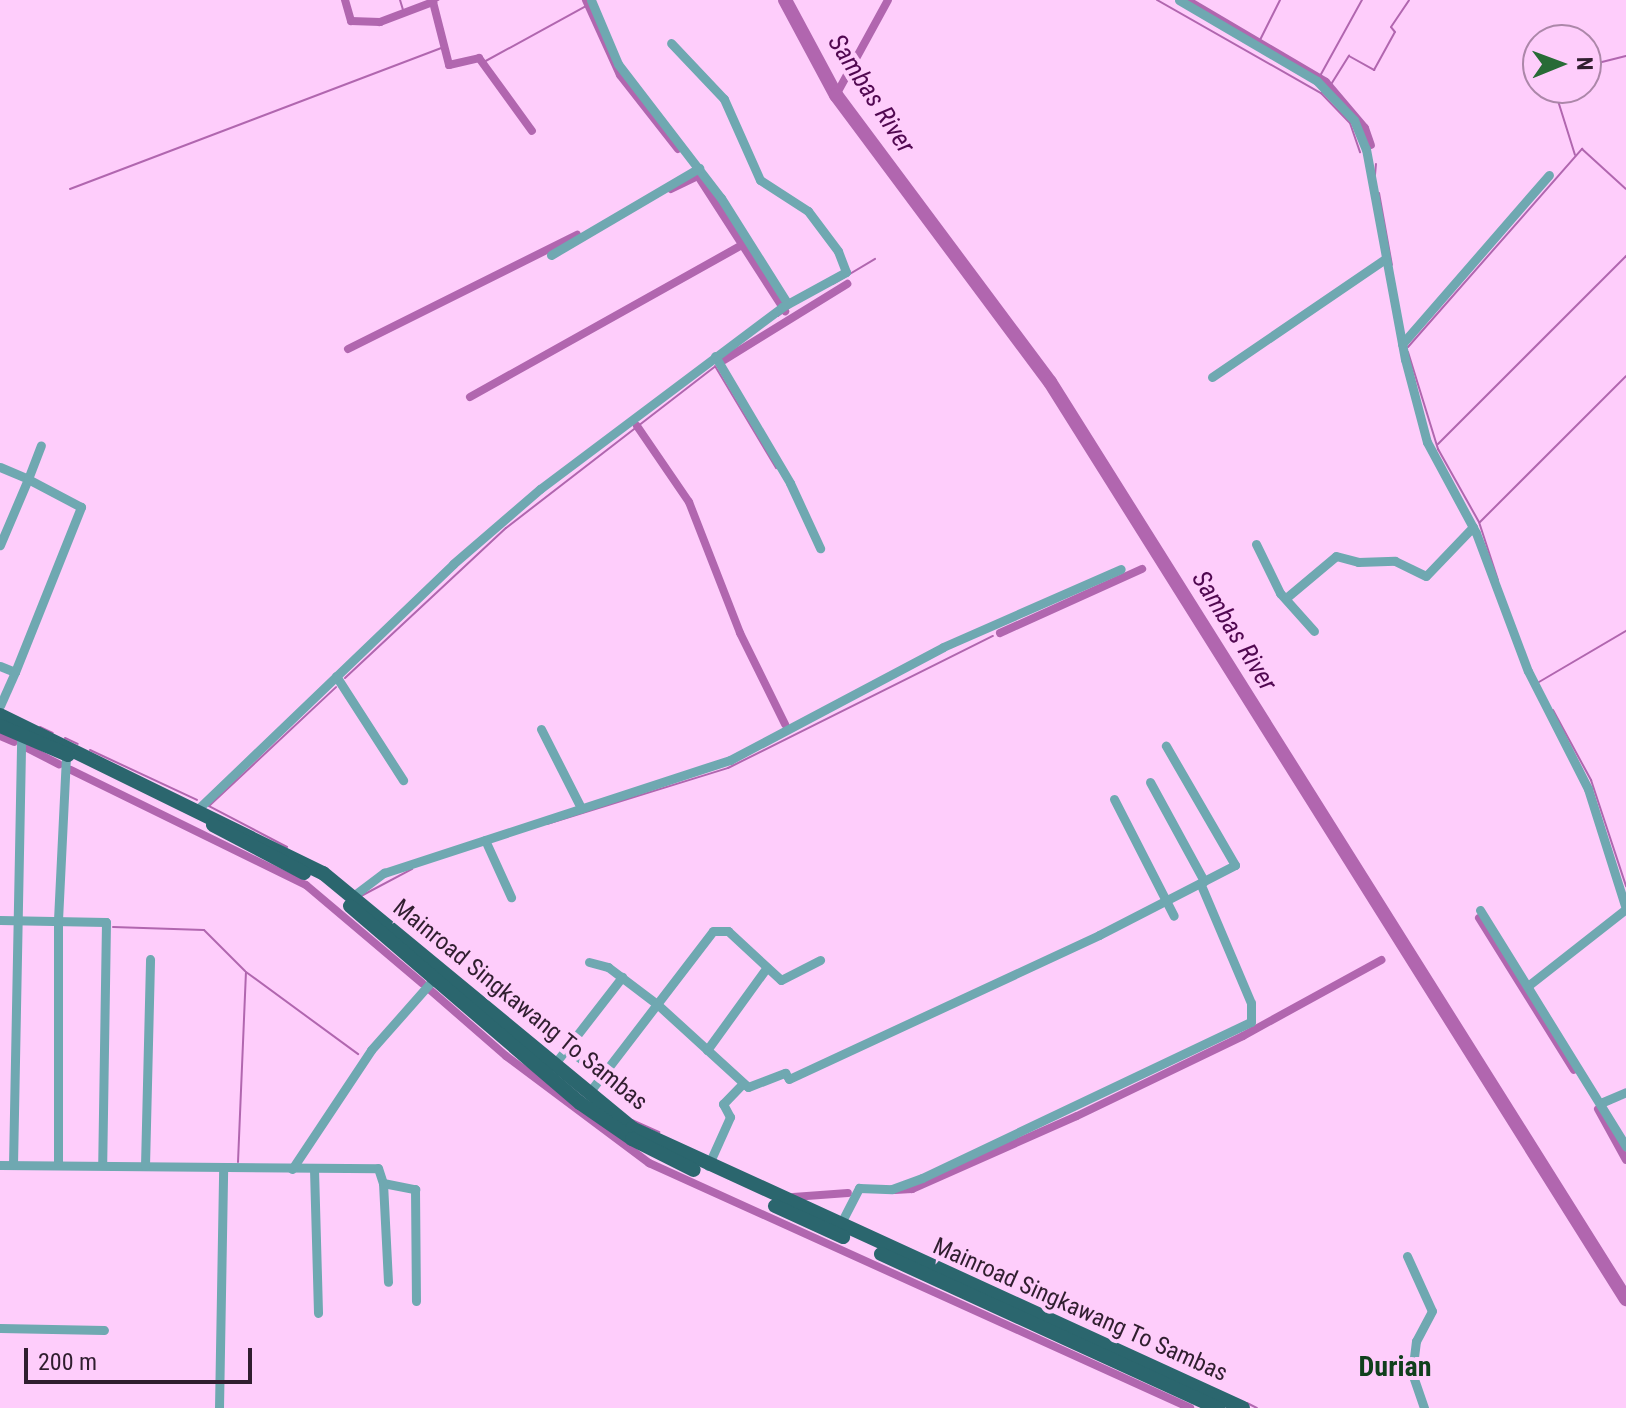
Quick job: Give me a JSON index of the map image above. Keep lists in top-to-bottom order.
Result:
{
  "streets": {
    "highway": ["Mainroad Singkawang To Sambas"]
  },
  "districts": ["Durian"],
  "water": ["Sambas River"],
  "scale_bar": "200 m",
  "north": "right"
}
